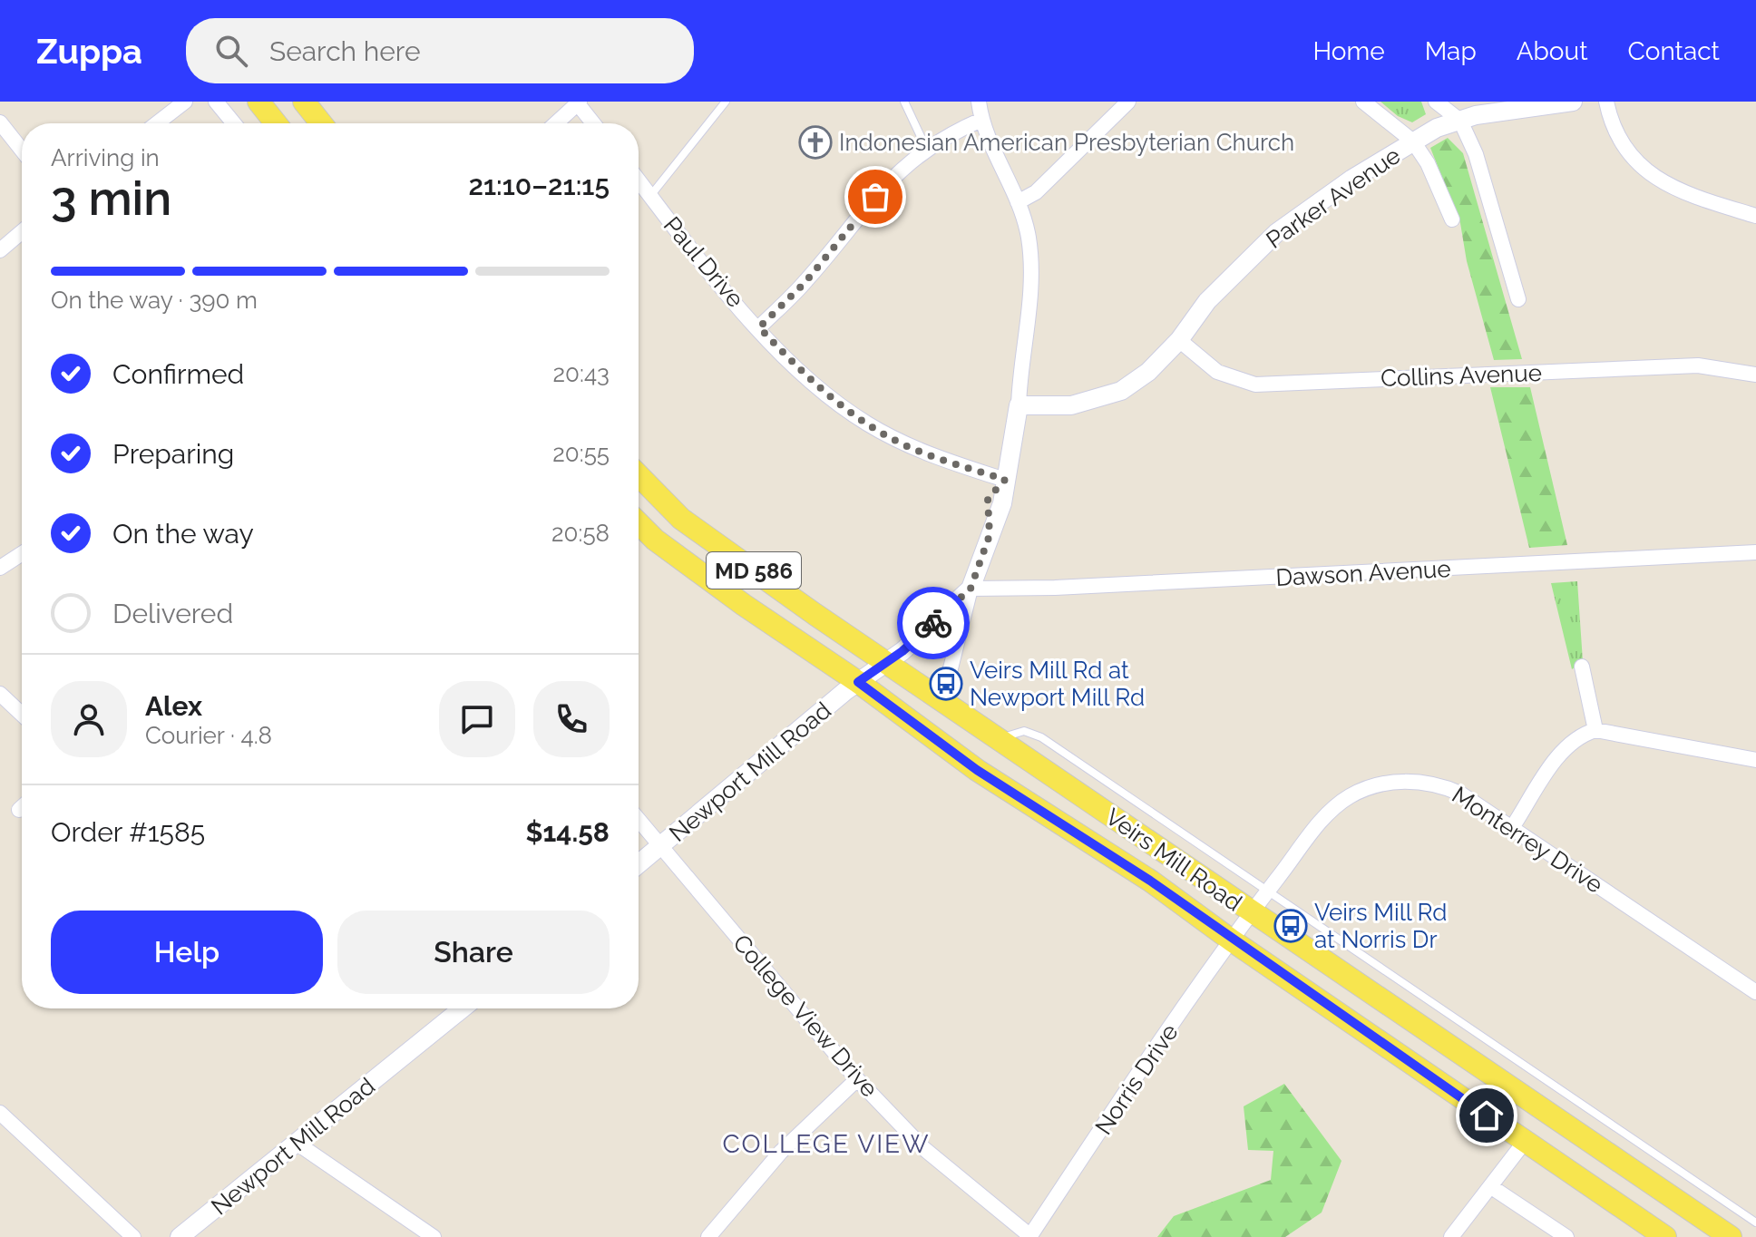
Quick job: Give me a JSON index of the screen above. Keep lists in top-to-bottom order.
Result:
{
  "streets": {
    "main road": ["MD 586", "Veirs Mill Road"],
    "street": [
      "Parker Avenue",
      "Paul Drive",
      "Collins Avenue",
      "Dawson Avenue",
      "Newport Mill Road",
      "Monterrey Drive",
      "College View Drive",
      "Norris Drive"
    ]
  },
  "crossings": [
    ["Parker Avenue", "Collins Avenue"],
    ["Parker Avenue", "Newport Mill Road"],
    ["Paul Drive", "Newport Mill Road"],
    ["Dawson Avenue", "Newport Mill Road"],
    ["Newport Mill Road", "Veirs Mill Road"],
    ["Newport Mill Road", "College View Drive"],
    ["Monterrey Drive", "Veirs Mill Road"],
    ["Monterrey Drive", "Norris Drive"],
    ["Veirs Mill Road", "Norris Drive"],
    ["College View Drive", "Norris Drive"]
  ],
  "districts": ["COLLEGE VIEW"],
  "places": {
    "church": ["Indonesian American Presbyterian Church"],
    "bus stop": ["Veirs Mill Rd at Newport Mill Rd", "Veirs Mill Rd at Norris Dr"]
  },
  "page": {
    "header": "Zuppa",
    "search": "Search here",
    "nav": [
      "Home",
      "Map",
      "About",
      "Contact"
    ],
    "heading": ["3 min", "Arriving in", "21:10–21:15"],
    "panel": [
      "Alex",
      "Courier · 4.8",
      "Order #1585",
      "$14.58"
    ],
    "bar": "On the way · 390 m",
    "list": [
      ["Confirmed", "20:43"],
      ["Preparing", "20:55"],
      ["On the way", "20:58"],
      "Delivered"
    ],
    "buttons": ["Help", "Share"]
  }
}
